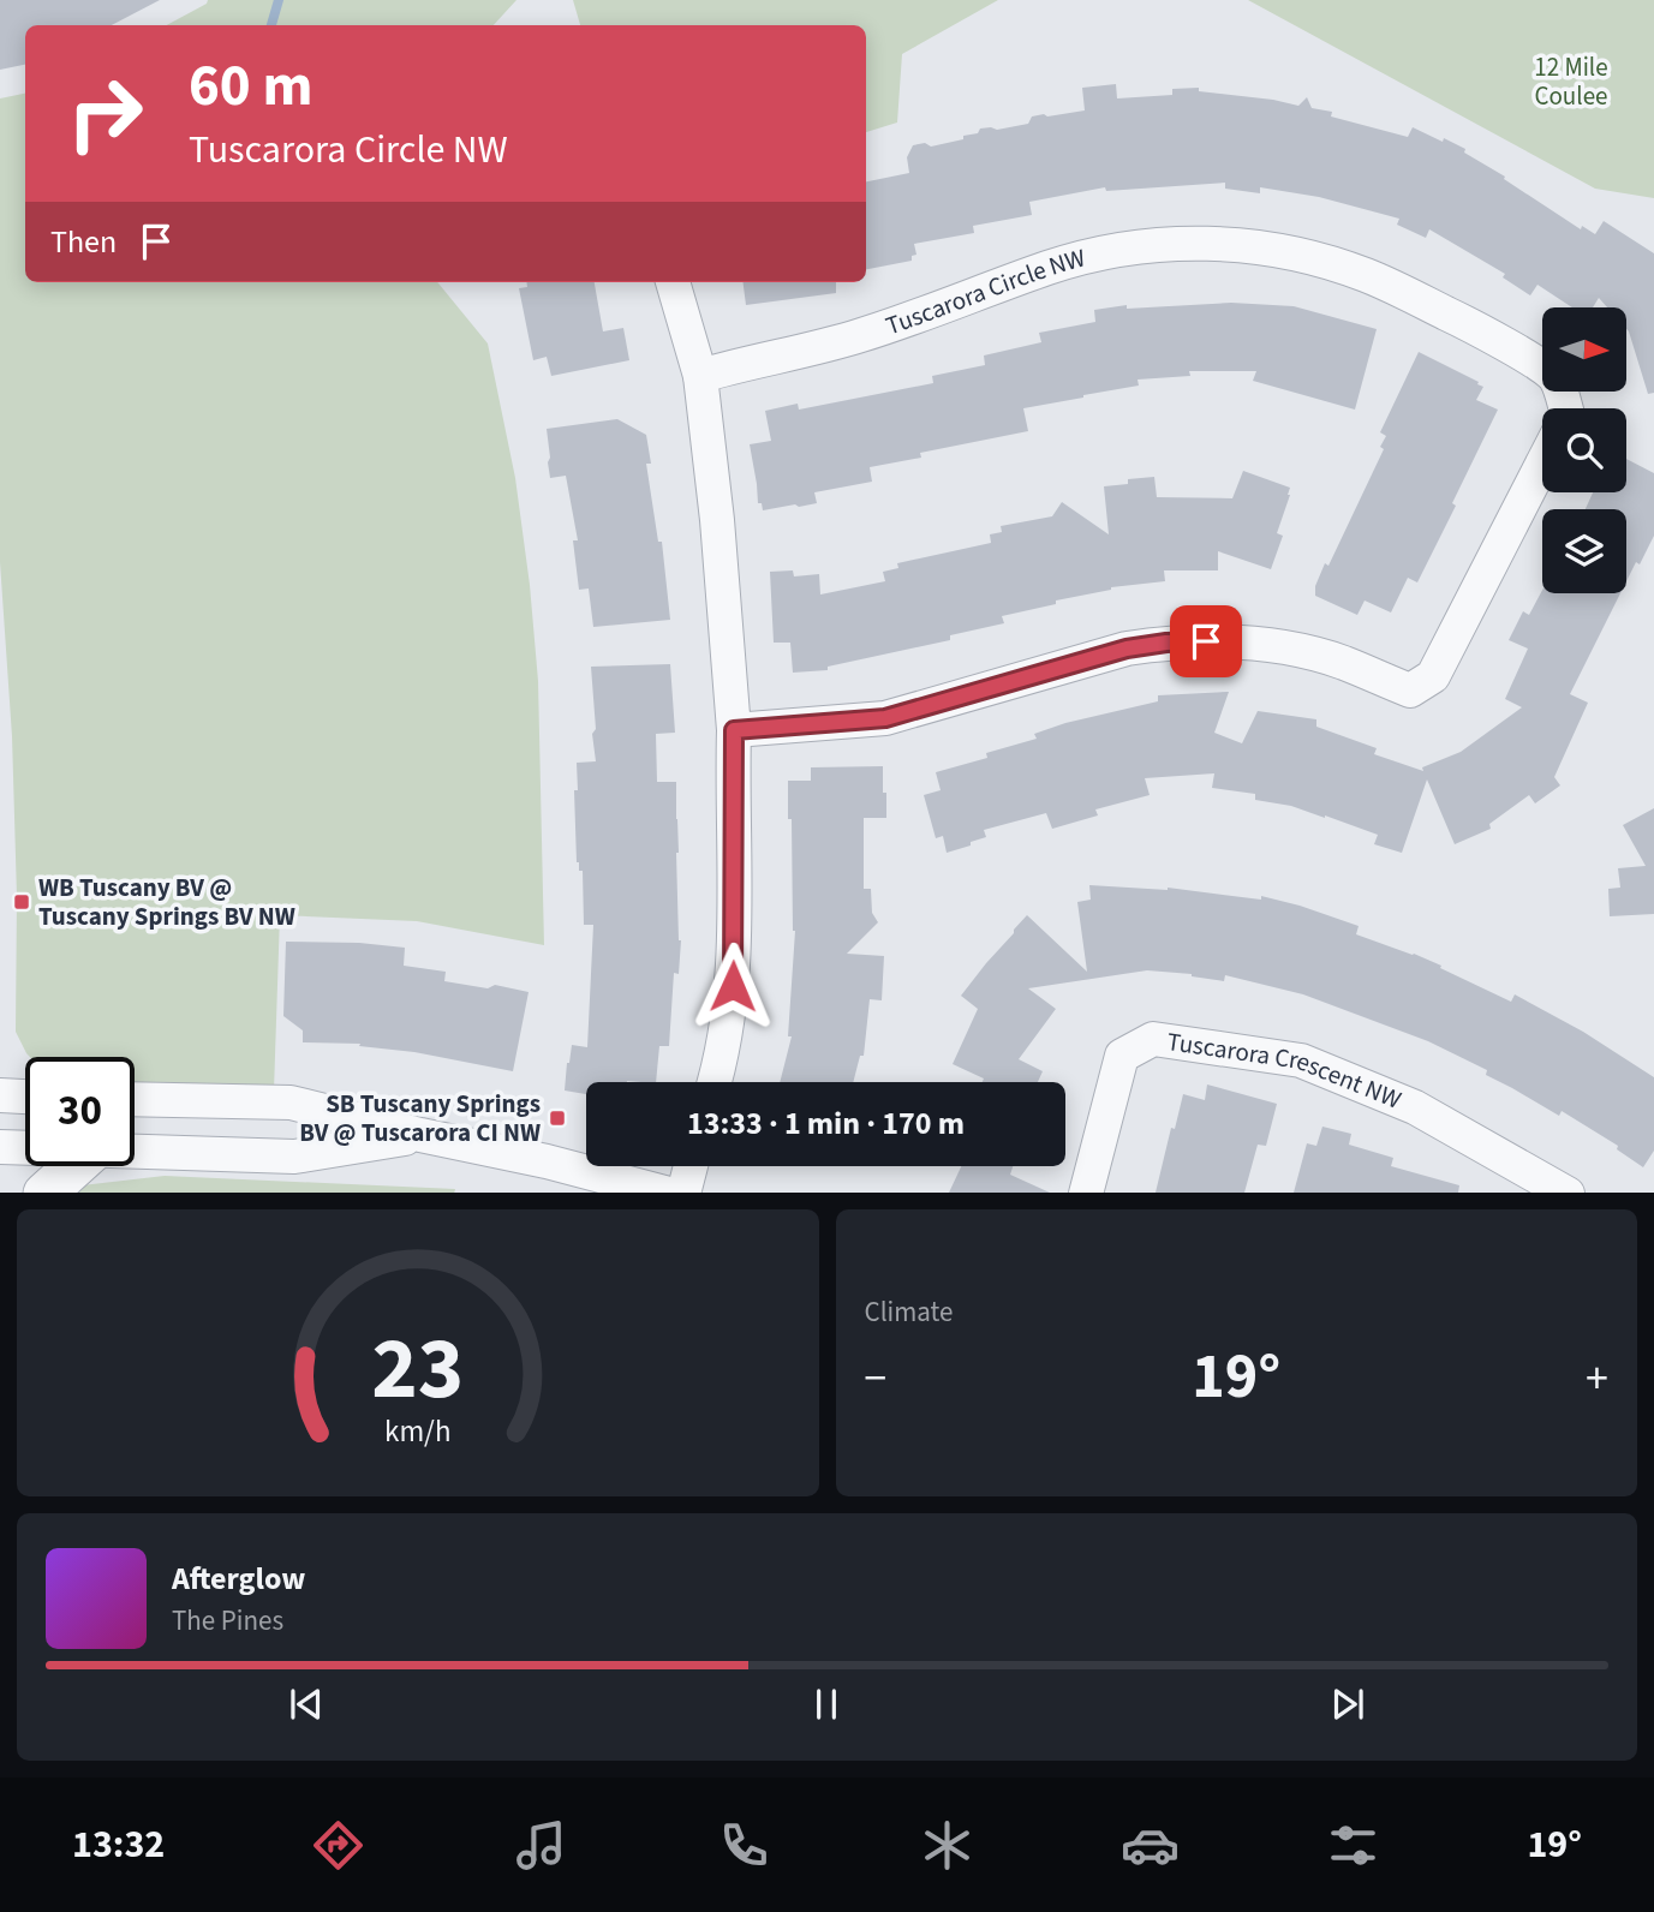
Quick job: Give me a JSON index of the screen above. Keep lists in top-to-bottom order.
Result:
{
  "streets": {
    "street": ["Tuscarora Circle NW", "Tuscarora Crescent NW"]
  },
  "parks": ["12 Mile Coulee"],
  "places": {
    "transit": ["WB Tuscany BV @ Tuscany Springs BV NW", "SB Tuscany Springs BV @ Tuscarora CI NW"]
  },
  "north": "right",
  "page": {
    "turn": ["60 m", "Tuscarora Circle NW"],
    "then": "Then",
    "limit": "30",
    "trip": "13:33 · 1 min · 170 m",
    "tile": "Climate",
    "heat": ["−", "19°", "+"],
    "song": ["Afterglow", "The Pines"],
    "tabs": ["13:32", "19°"],
    "gauge": ["23", "km/h"]
  }
}
